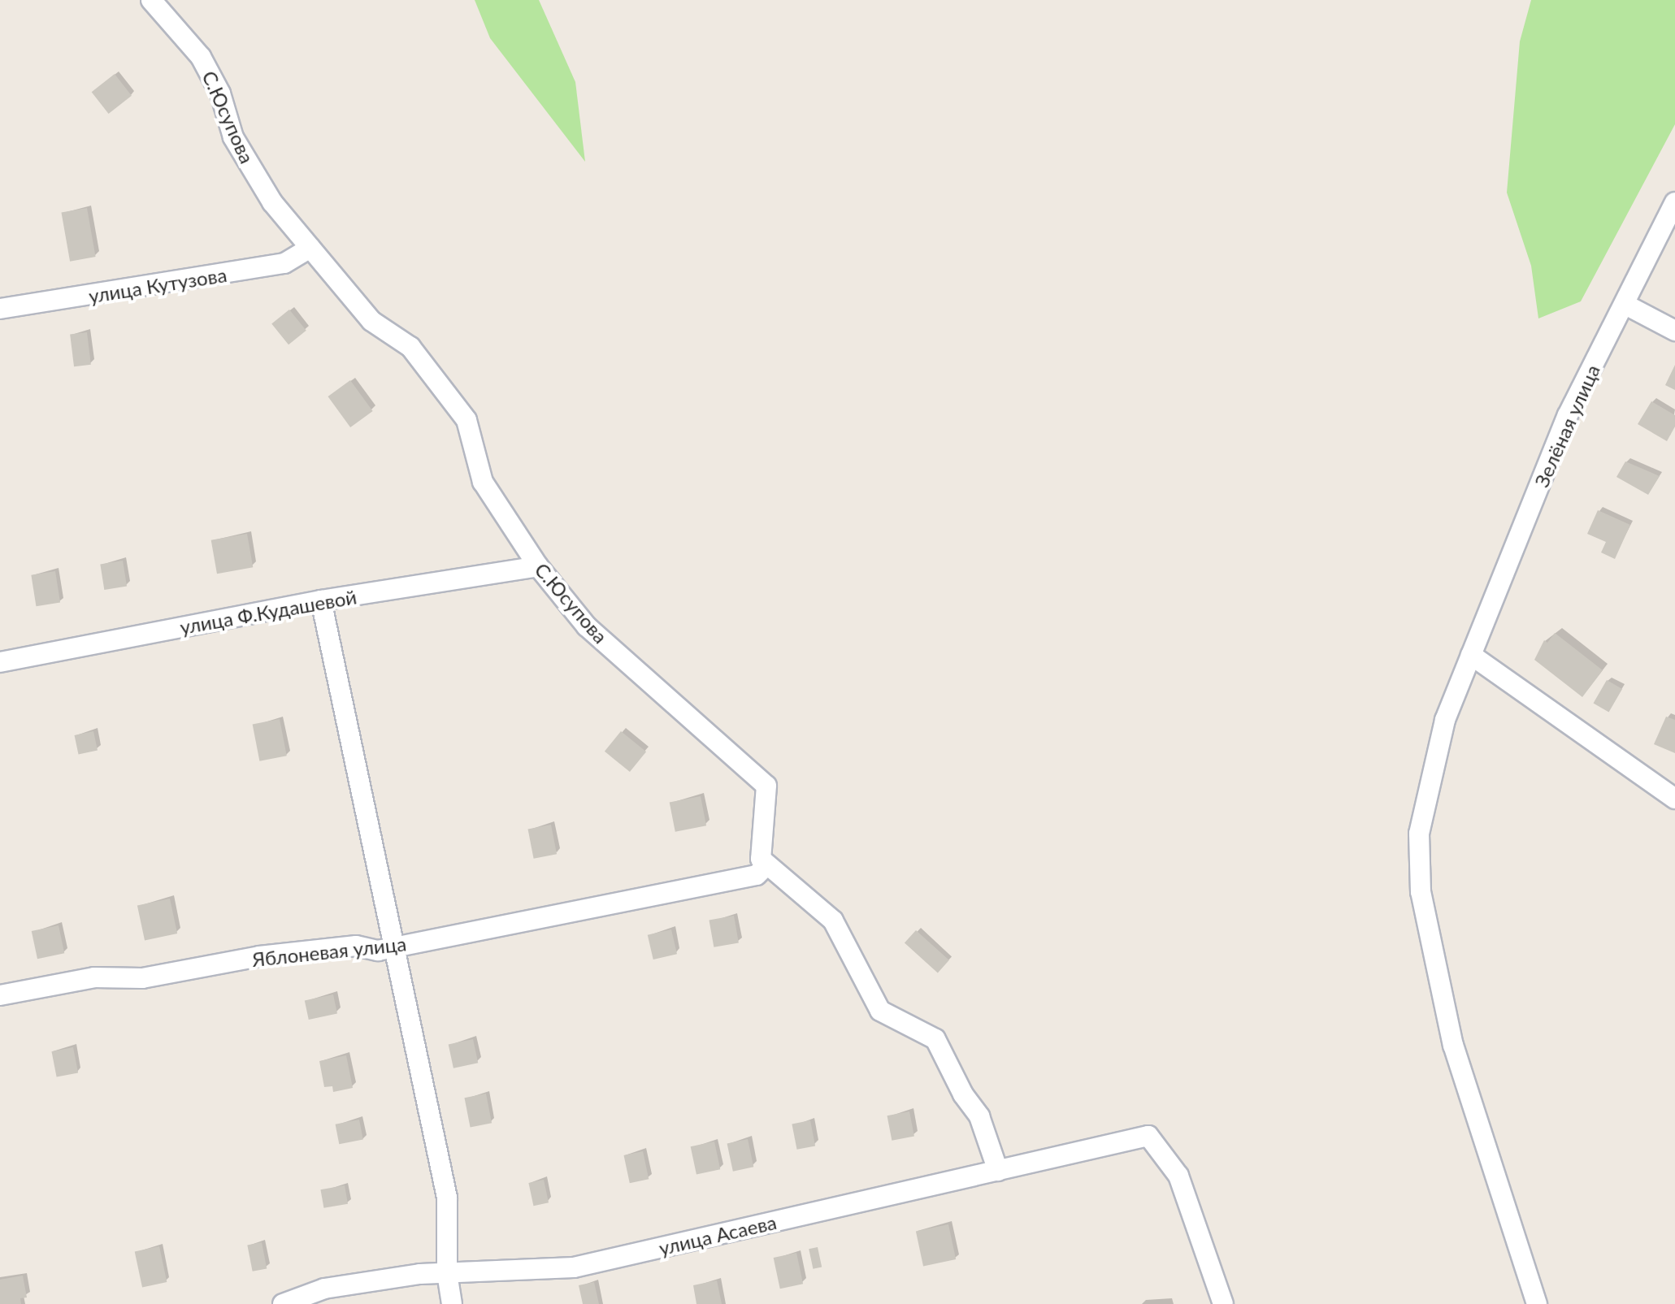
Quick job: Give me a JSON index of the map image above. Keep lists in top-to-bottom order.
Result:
{
  "streets": {
    "street": [
      "С.Юсупова",
      "улица Кутузова",
      "Зелёная улица",
      "улица Ф.Кудашевой",
      "Яблоневая улица",
      "улица Асаева"
    ]
  },
  "crossings": [
    ["С.Юсупова", "улица Кутузова"],
    ["С.Юсупова", "улица Ф.Кудашевой"],
    ["С.Юсупова", "Яблоневая улица"]
  ]
}
